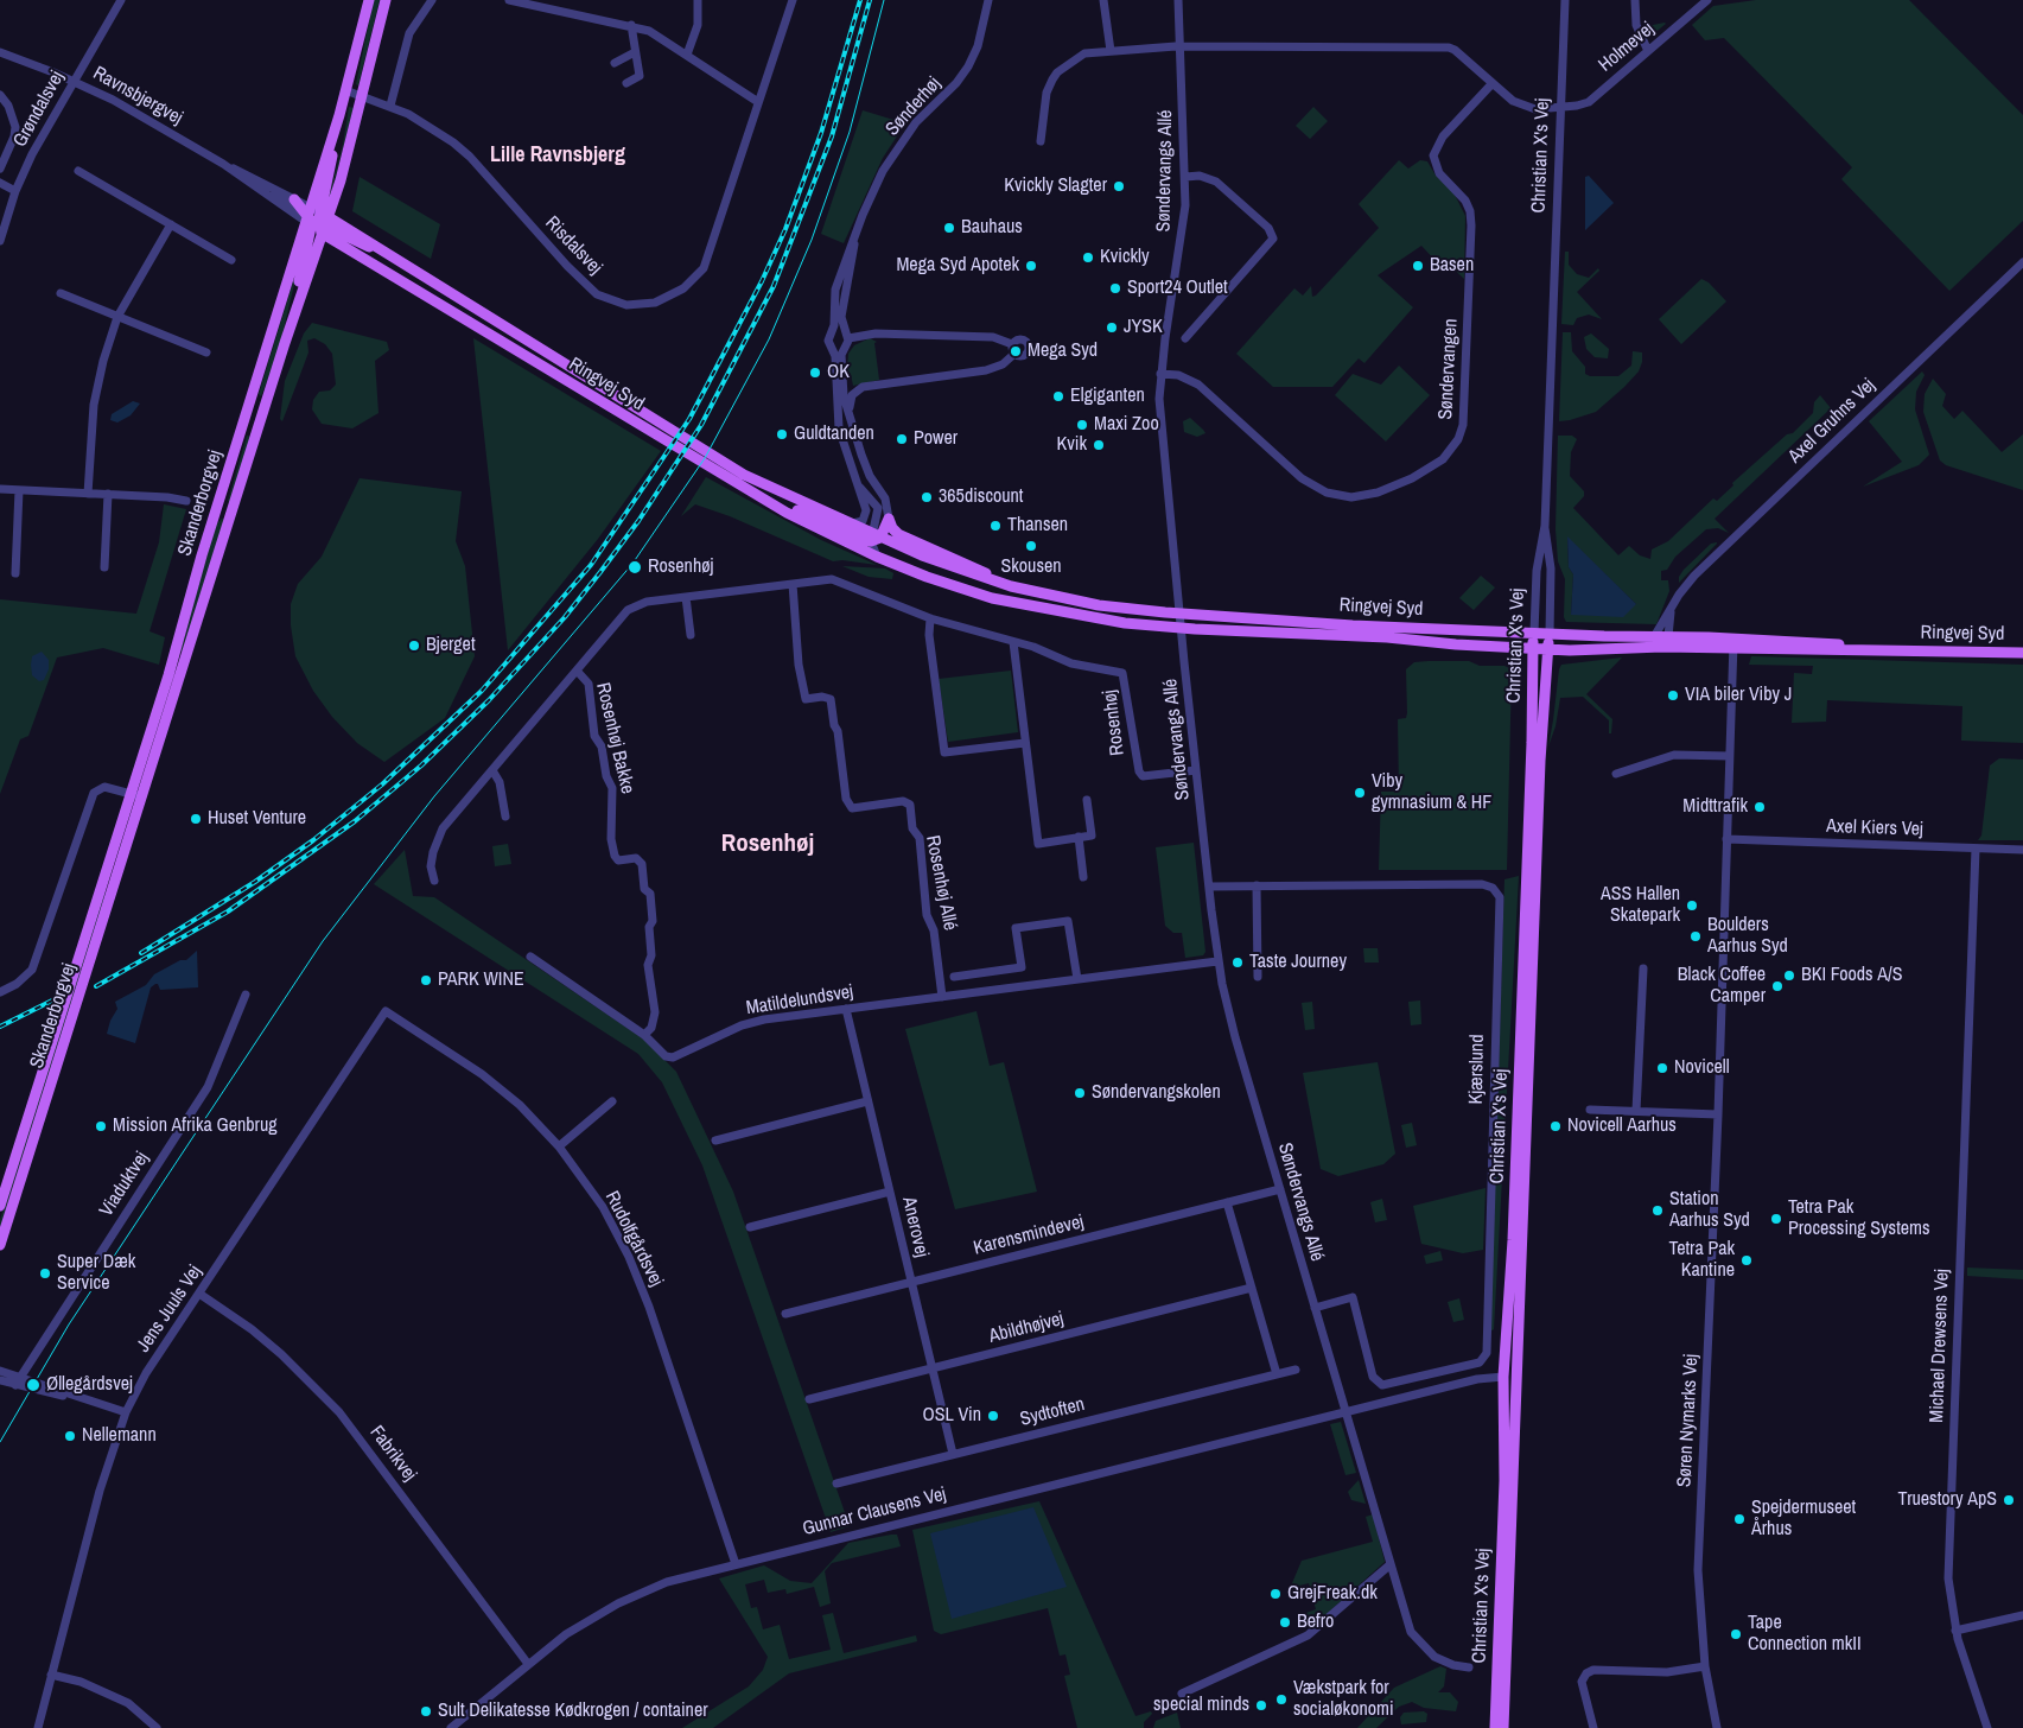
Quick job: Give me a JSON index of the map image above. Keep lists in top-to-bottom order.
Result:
{
  "streets": {
    "main road": ["Christian X's Vej", "Ringvej Syd", "Skanderborgvej"],
    "street": [
      "Holmevej",
      "Ravnsbjergvej",
      "Sønderhøj",
      "Grøndalsvej",
      "Søndervangs Allé",
      "Risdalsvej",
      "Søndervangen",
      "Axel Gruhns Vej",
      "Rosenhøj",
      "Rosenhøj Bakke",
      "Axel Kiers Vej",
      "Rosenhøj Allé",
      "Matildelundsvej",
      "Kjærslund",
      "Viaduktvej",
      "Anerovej",
      "Karensmindevej",
      "Rudolfgårdsvej",
      "Jens Juuls Vej",
      "Abildhøjvej",
      "Michael Drewsens Vej",
      "Sydtoften",
      "Søren Nymarks Vej",
      "Fabrikvej",
      "Gunnar Clausens Vej"
    ]
  },
  "crossings": [
    ["Holmevej", "Christian X's Vej"],
    ["Ravnsbjergvej", "Grøndalsvej"],
    ["Christian X's Vej", "Ringvej Syd"],
    ["Christian X's Vej", "Gunnar Clausens Vej"],
    ["Søndervangs Allé", "Søndervangen"],
    ["Søndervangs Allé", "Ringvej Syd"],
    ["Søndervangs Allé", "Rosenhøj"],
    ["Søndervangs Allé", "Matildelundsvej"],
    ["Søndervangs Allé", "Kjærslund"],
    ["Søndervangs Allé", "Karensmindevej"],
    ["Søndervangs Allé", "Gunnar Clausens Vej"],
    ["Risdalsvej", "Skanderborgvej"],
    ["Ringvej Syd", "Axel Gruhns Vej"],
    ["Ringvej Syd", "Skanderborgvej"],
    ["Ringvej Syd", "Søren Nymarks Vej"],
    ["Rosenhøj", "Rosenhøj Bakke"],
    ["Rosenhøj", "Rosenhøj Allé"],
    ["Rosenhøj Bakke", "Matildelundsvej"],
    ["Axel Kiers Vej", "Michael Drewsens Vej"],
    ["Axel Kiers Vej", "Søren Nymarks Vej"],
    ["Rosenhøj Allé", "Matildelundsvej"],
    ["Matildelundsvej", "Anerovej"],
    ["Anerovej", "Karensmindevej"],
    ["Anerovej", "Abildhøjvej"],
    ["Anerovej", "Sydtoften"],
    ["Rudolfgårdsvej", "Jens Juuls Vej"],
    ["Rudolfgårdsvej", "Gunnar Clausens Vej"],
    ["Jens Juuls Vej", "Fabrikvej"],
    ["Fabrikvej", "Gunnar Clausens Vej"]
  ],
  "districts": ["Lille Ravnsbjerg", "Rosenhøj"],
  "places": [
    "Kvickly Slagter",
    "Bauhaus",
    "Kvickly",
    "Mega Syd Apotek",
    "Basen",
    "Sport24 Outlet",
    "JYSK",
    "Mega Syd",
    "OK",
    "Elgiganten",
    "Maxi Zoo",
    "Guldtanden",
    "Power",
    "Kvik",
    "365discount",
    "Thansen",
    "Skousen",
    "Rosenhøj",
    "Bjerget",
    "VIA biler Viby J",
    "Viby gymnasium & HF",
    "Midttrafik",
    "Huset Venture",
    "ASS Hallen Skatepark",
    "Boulders Aarhus Syd",
    "Taste Journey",
    "BKI Foods A/S",
    "PARK WINE",
    "Black Coffee Camper",
    "Novicell",
    "Søndervangskolen",
    "Mission Afrika Genbrug",
    "Novicell Aarhus",
    "Station Aarhus Syd",
    "Tetra Pak Processing Systems",
    "Tetra Pak Kantine",
    "Super Dæk Service",
    "Øllegårdsvej",
    "OSL Vin",
    "Nellemann",
    "Truestory ApS",
    "Spejdermuseet Århus",
    "GrejFreak.dk",
    "Befro",
    "Tape Connection mkII",
    "Vækstpark for socialøkonomi",
    "special minds",
    "Sult Delikatesse Kødkrogen / container"
  ]
}
